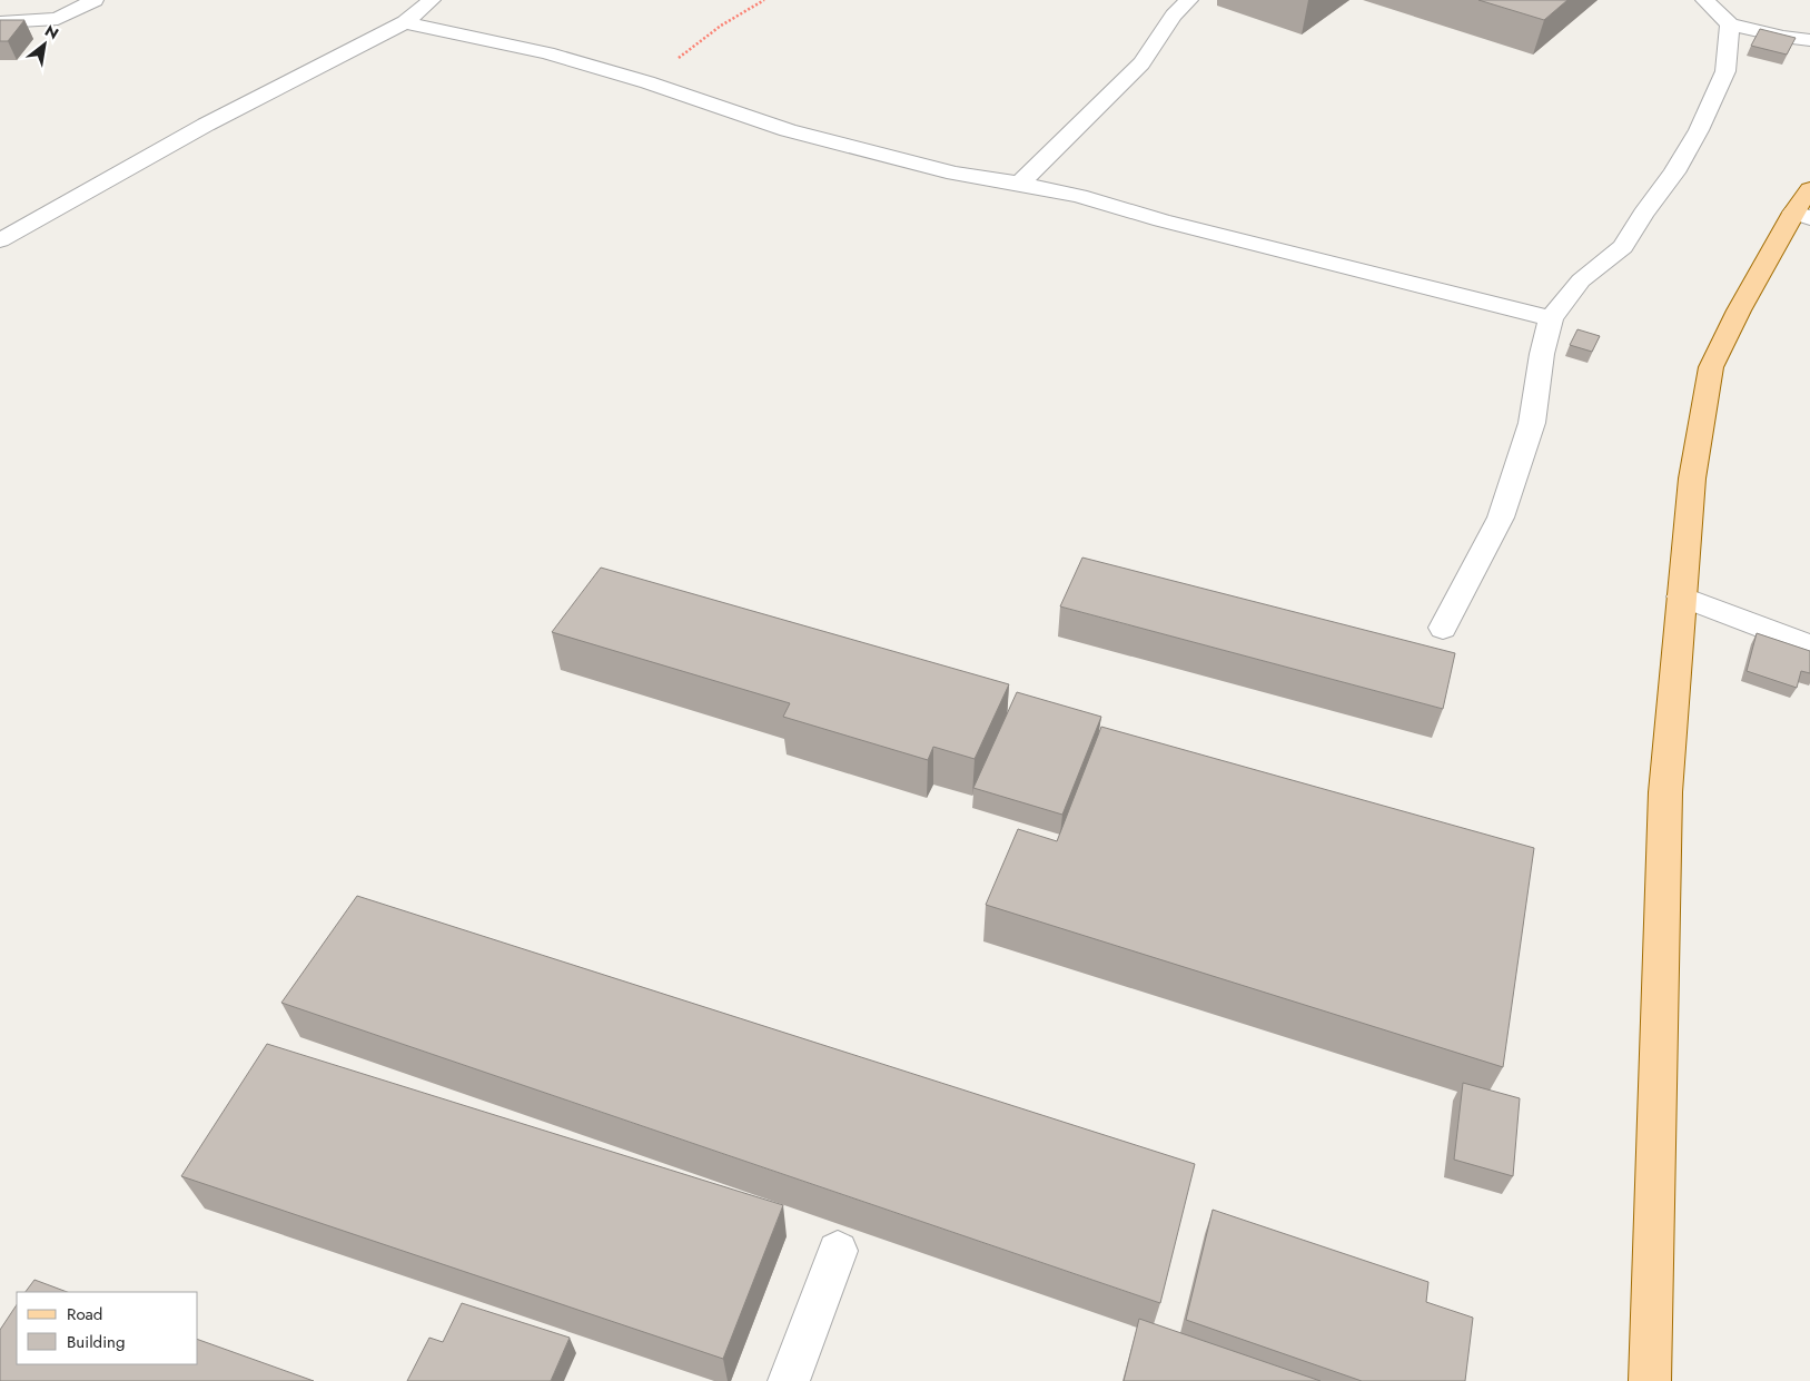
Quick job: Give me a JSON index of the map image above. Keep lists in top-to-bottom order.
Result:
{
  "legend": ["Road", "Building"],
  "north": "top right"
}
